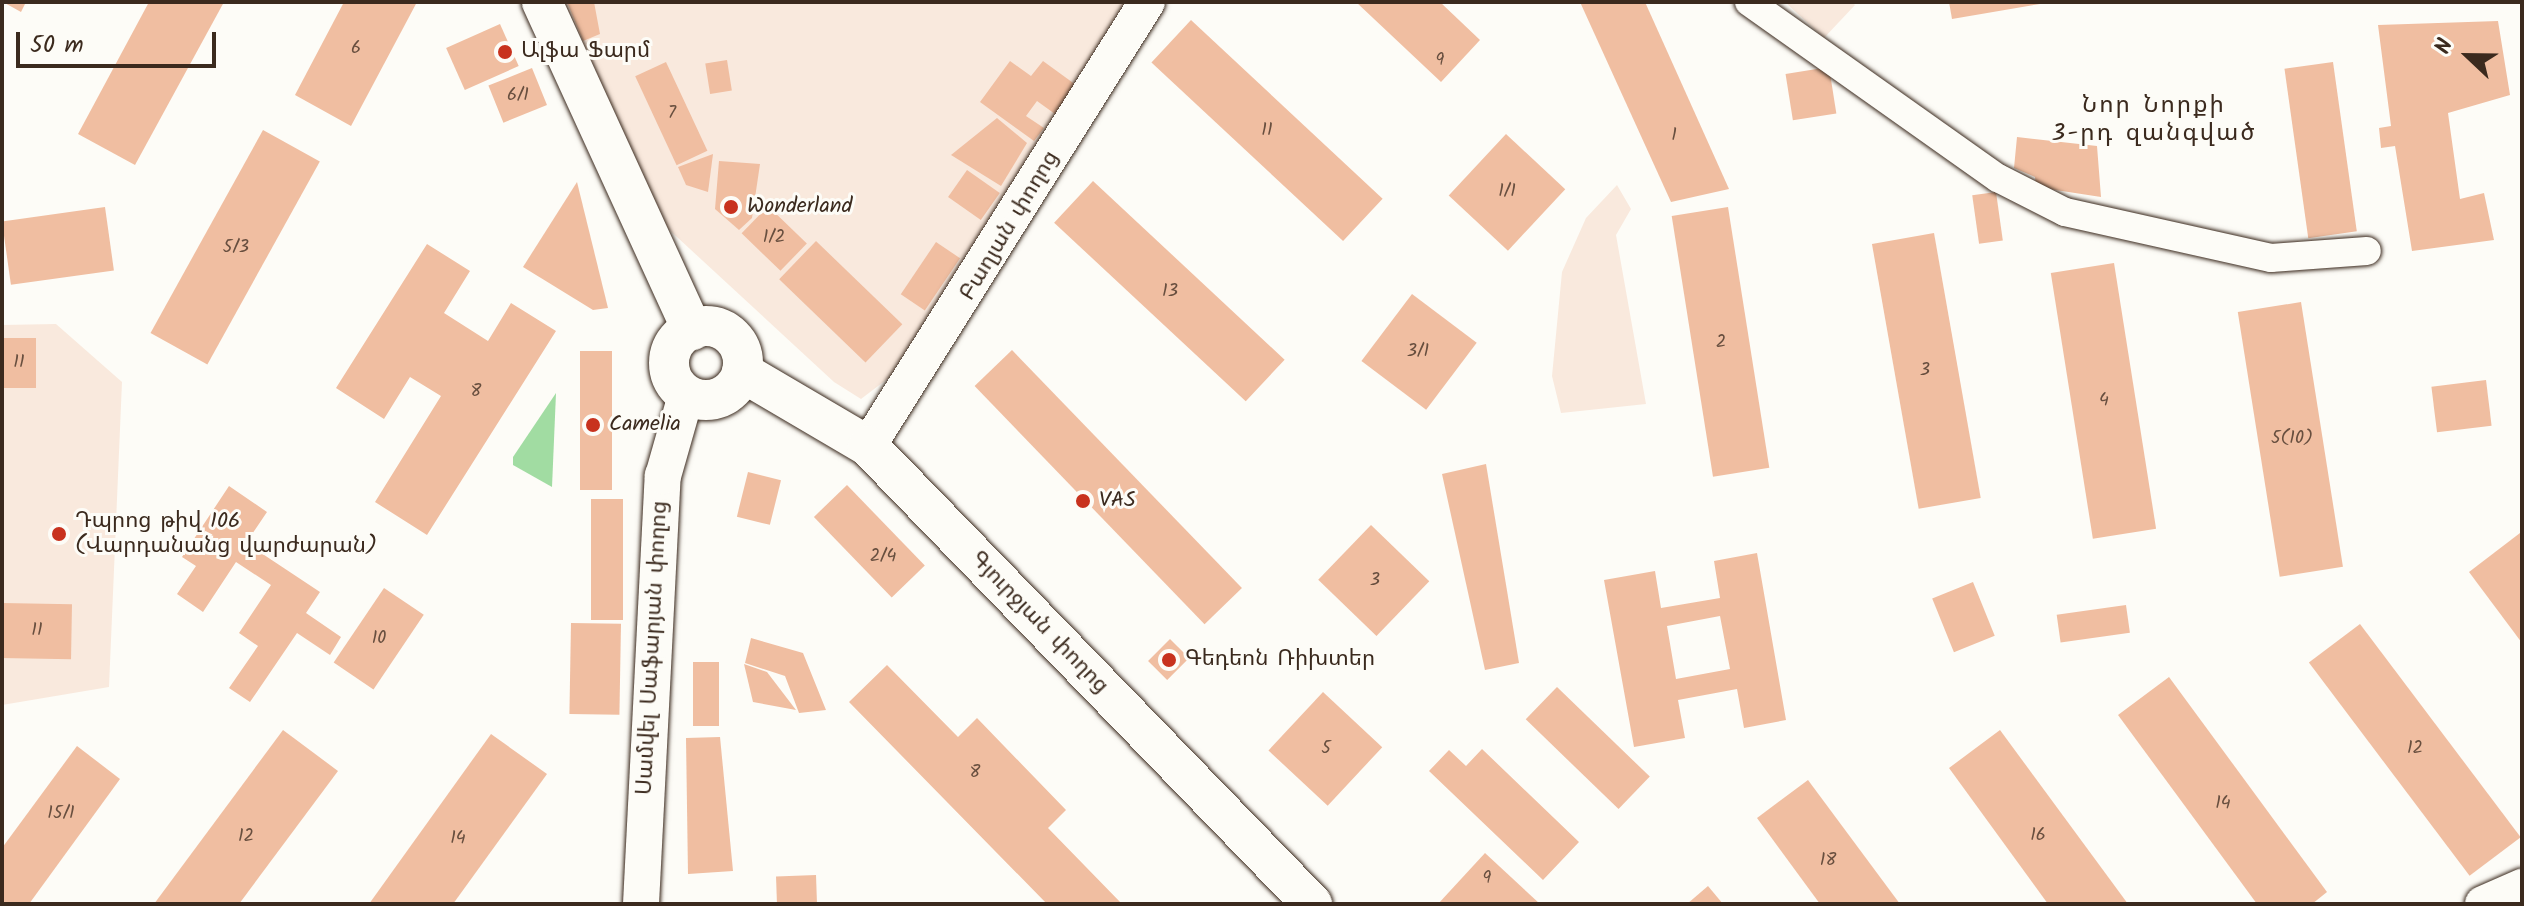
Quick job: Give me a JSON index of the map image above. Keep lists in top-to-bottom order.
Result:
{
  "streets": {
    "main road": ["Գյուրջյան փողոց"],
    "street": ["Բաղյան փողոց", "Սամվել Սաֆարյան փողոց"]
  },
  "crossings": [
    ["Բաղյան փողոց", "Գյուրջյան փողոց"],
    ["Գյուրջյան փողոց", "Սամվել Սաֆարյան փողոց"]
  ],
  "districts": ["Նոր Նորքի 3-րդ զանգված"],
  "places": [
    "Ալֆա Ֆարմ",
    "Wonderland",
    "Camelia",
    "VAS",
    "Դպրոց թիվ 106 (Վարդանանց վարժարան)",
    "Գեդեոն Ռիխտեր"
  ],
  "house_numbers": [
    "6",
    "9",
    "6/1",
    "7",
    "11",
    "1",
    "1/1",
    "1/2",
    "5/3",
    "13",
    "2",
    "3/1",
    "11",
    "3",
    "8",
    "4",
    "5(10)",
    "2/4",
    "3",
    "11",
    "10",
    "5",
    "12",
    "8",
    "14",
    "15/1",
    "16",
    "12",
    "14",
    "18",
    "9"
  ],
  "scale_bar": "50 m",
  "north": "left"
}
